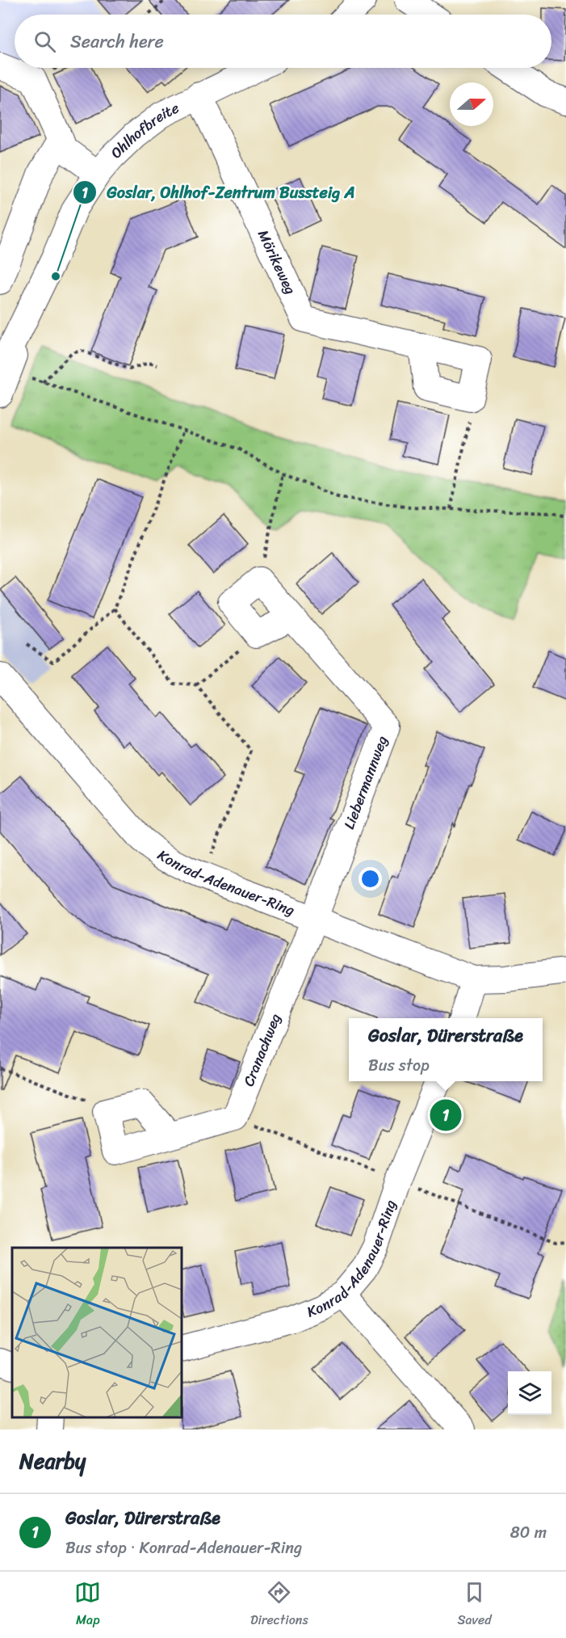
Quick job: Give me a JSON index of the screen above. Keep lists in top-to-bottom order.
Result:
{
  "streets": {
    "street": [
      "Ohlhofbreite",
      "Mörikeweg",
      "Liebermannweg",
      "Konrad-Adenauer-Ring",
      "Cranachweg"
    ]
  },
  "crossings": [
    ["Ohlhofbreite", "Mörikeweg"],
    ["Liebermannweg", "Konrad-Adenauer-Ring"],
    ["Liebermannweg", "Cranachweg"],
    ["Konrad-Adenauer-Ring", "Cranachweg"]
  ],
  "places": ["Goslar, Ohlhof-Zentrum Bussteig A"],
  "north": "right",
  "page": {
    "search": "Search here",
    "popup": ["Goslar, Dürerstraße", "Bus stop"],
    "pins": "1",
    "heading": "Nearby",
    "list": [
      {
        "mark": "1",
        "name": "Goslar, Dürerstraße",
        "note": "Bus stop · Konrad-Adenauer-Ring",
        "value": "80 m"
      }
    ],
    "nav": ["Map", "Directions", "Saved"]
  }
}
